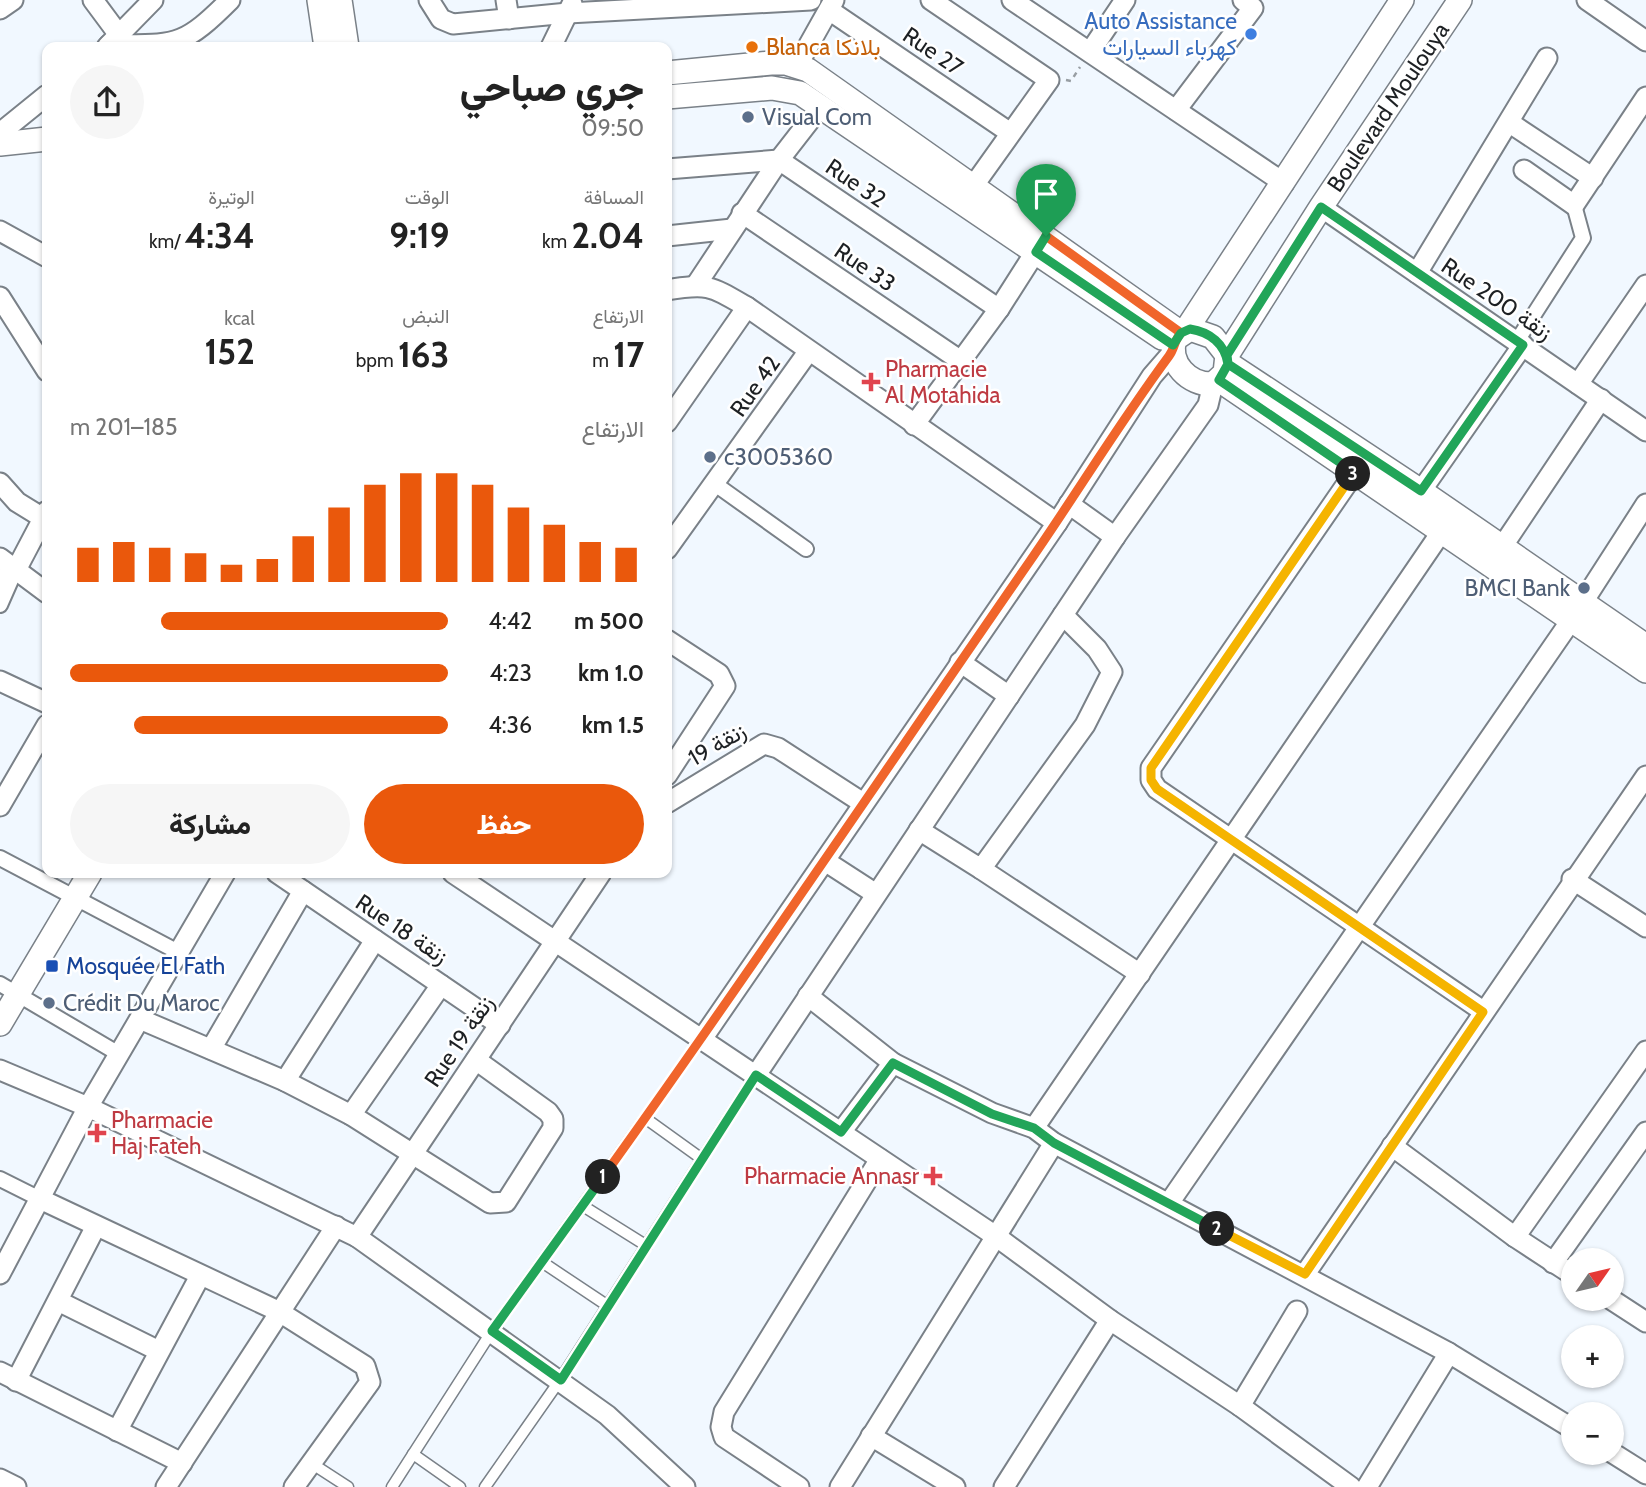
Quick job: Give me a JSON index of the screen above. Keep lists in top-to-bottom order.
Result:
{
  "streets": {
    "street": [
      "Rue 27",
      "Boulevard Moulouya",
      "Rue 32",
      "Rue 33",
      "Rue 200 زنقة",
      "Rue 42",
      "19 زنقة",
      "Rue 18 زنقة",
      "Rue 19 زنقة"
    ]
  },
  "crossings": [
    ["Boulevard Moulouya", "Rue 200 زنقة"],
    ["Rue 18 زنقة", "Rue 19 زنقة"]
  ],
  "places": {
    "other": [
      "Auto Assistance كهرباء السيارات",
      "Blanca بلانكا",
      "Visual Com",
      "c3005360",
      "BMCI Bank",
      "Crédit Du Maroc"
    ],
    "health": ["Pharmacie Al Motahida", "Pharmacie Haj Fateh", "Pharmacie Annasr"],
    "transit": ["Mosquée El Fath"]
  },
  "north": "top right",
  "page": {
    "heading": ["جري صباحي", "09:50"],
    "stats": [
      ["المسافة", "2.04 km"],
      ["الوقت", "9:19"],
      ["الوتيرة", "4:34 /km"],
      ["الارتفاع", "17 m"],
      ["النبض", "163 bpm"],
      ["kcal", "152"]
    ],
    "chart": ["الارتفاع", "185–201 m"],
    "pins": ["3", "1", "2"],
    "list": [
      {
        "name": "500 m",
        "note": "4:42"
      },
      {
        "name": "1.0 km",
        "note": "4:23"
      },
      {
        "name": "1.5 km",
        "note": "4:36"
      }
    ],
    "buttons": ["حفظ", "مشاركة"],
    "map_buttons": ["+", "−"]
  }
}
